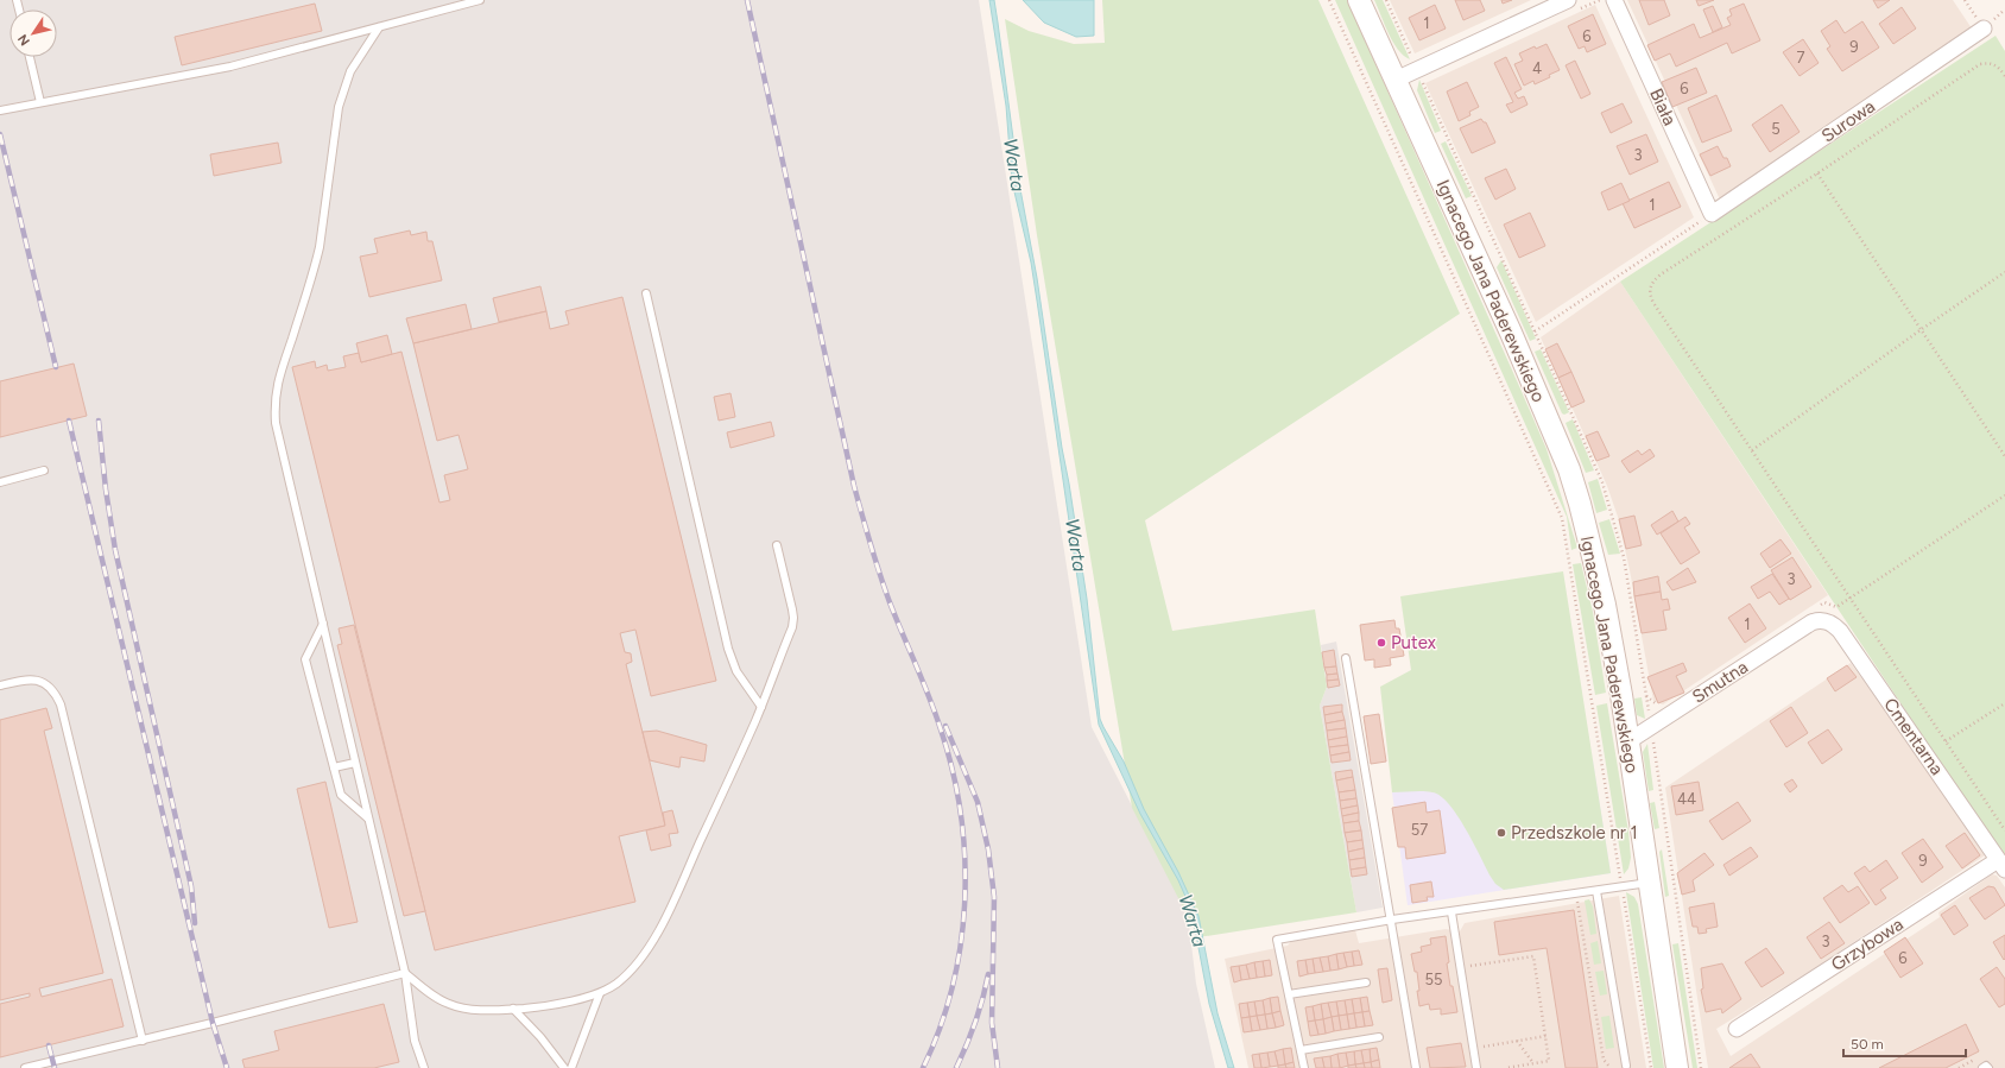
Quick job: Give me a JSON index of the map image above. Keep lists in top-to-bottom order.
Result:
{
  "streets": {
    "main road": ["Ignacego Jana Paderewskiego"],
    "street": [
      "Biała",
      "Surowa",
      "Smutna",
      "Cmentarna",
      "Grzybowa"
    ]
  },
  "crossings": [
    ["Biała", "Surowa"],
    ["Ignacego Jana Paderewskiego", "Smutna"],
    ["Smutna", "Cmentarna"],
    ["Cmentarna", "Grzybowa"]
  ],
  "water": ["Warta"],
  "places": ["Putex", "Przedszkole nr 1"],
  "house_numbers": [
    "1",
    "6",
    "9",
    "7",
    "4",
    "6",
    "5",
    "3",
    "1",
    "3",
    "1",
    "44",
    "57",
    "9",
    "3",
    "6",
    "55"
  ],
  "scale_bar": "50 m",
  "north": "bottom left"
}
